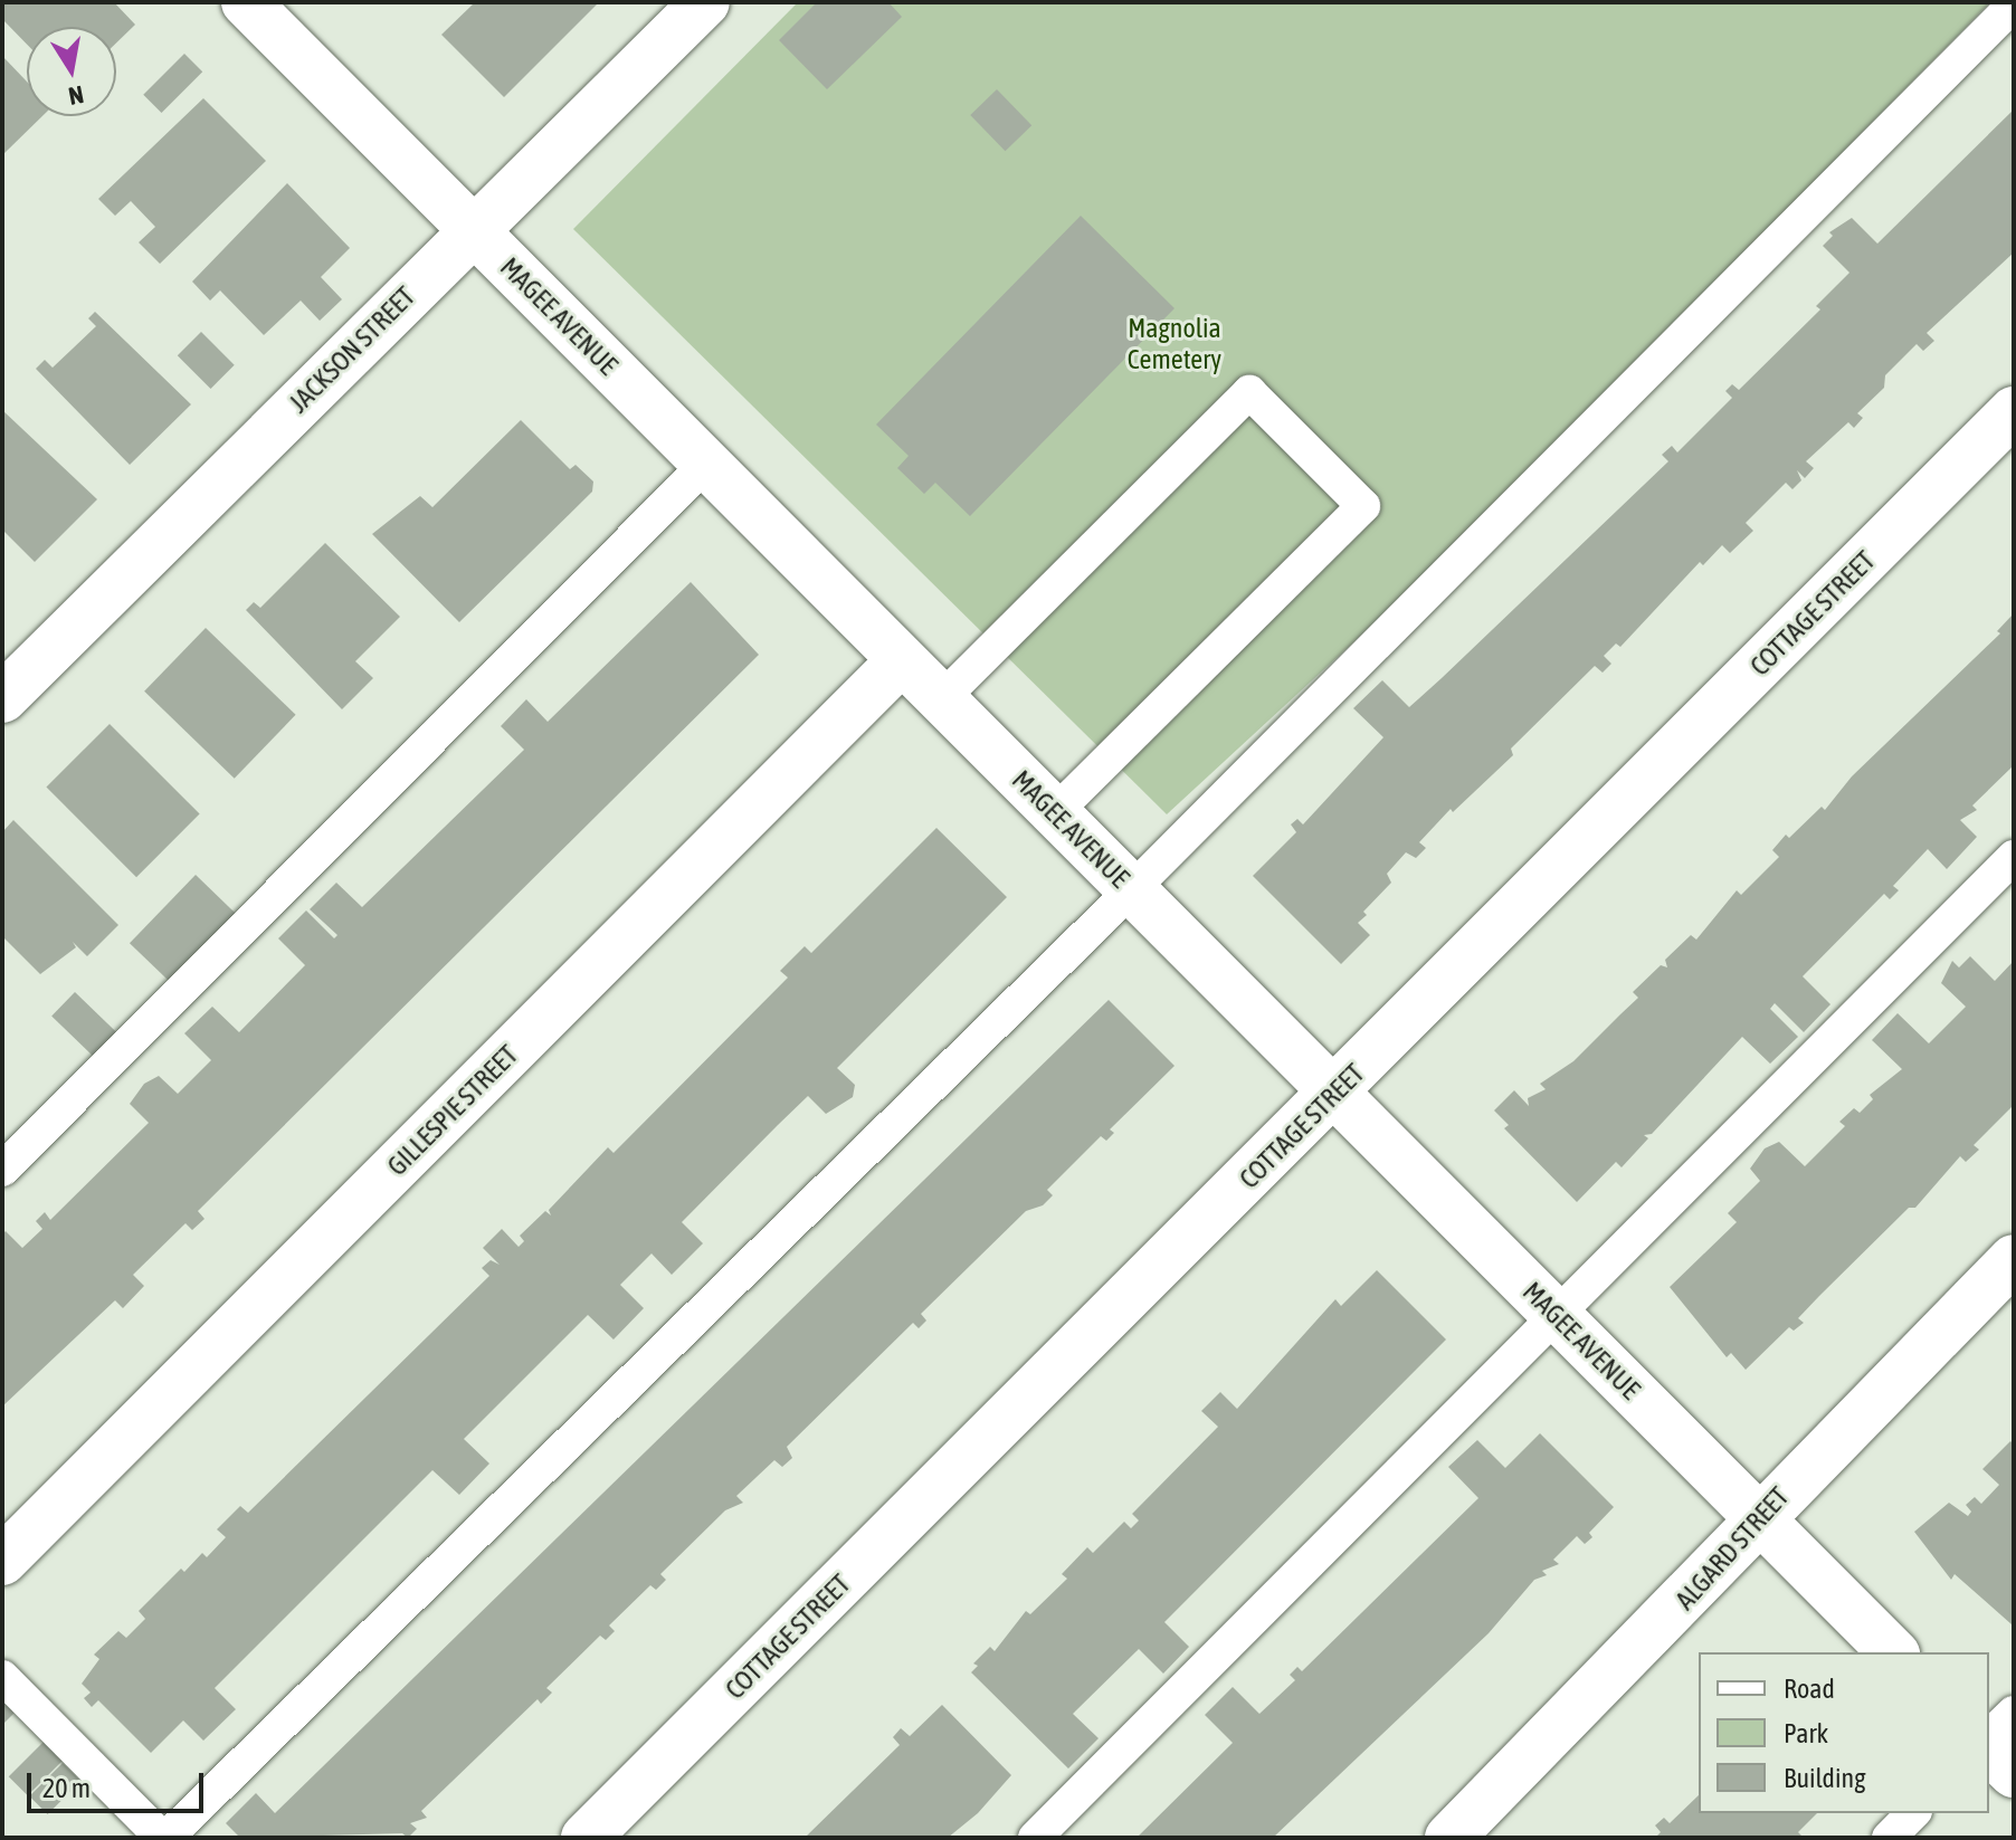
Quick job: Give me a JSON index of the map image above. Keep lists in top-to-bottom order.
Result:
{
  "streets": {
    "street": [
      "MAGEE AVENUE",
      "JACKSON STREET",
      "COTTAGE STREET",
      "GILLESPIE STREET",
      "ALGARD STREET"
    ]
  },
  "crossings": [
    ["MAGEE AVENUE", "JACKSON STREET"],
    ["MAGEE AVENUE", "COTTAGE STREET"],
    ["MAGEE AVENUE", "GILLESPIE STREET"],
    ["MAGEE AVENUE", "ALGARD STREET"]
  ],
  "parks": ["Magnolia Cemetery"],
  "legend": ["Road", "Park", "Building"],
  "scale_bar": "20 m",
  "north": "bottom"
}
